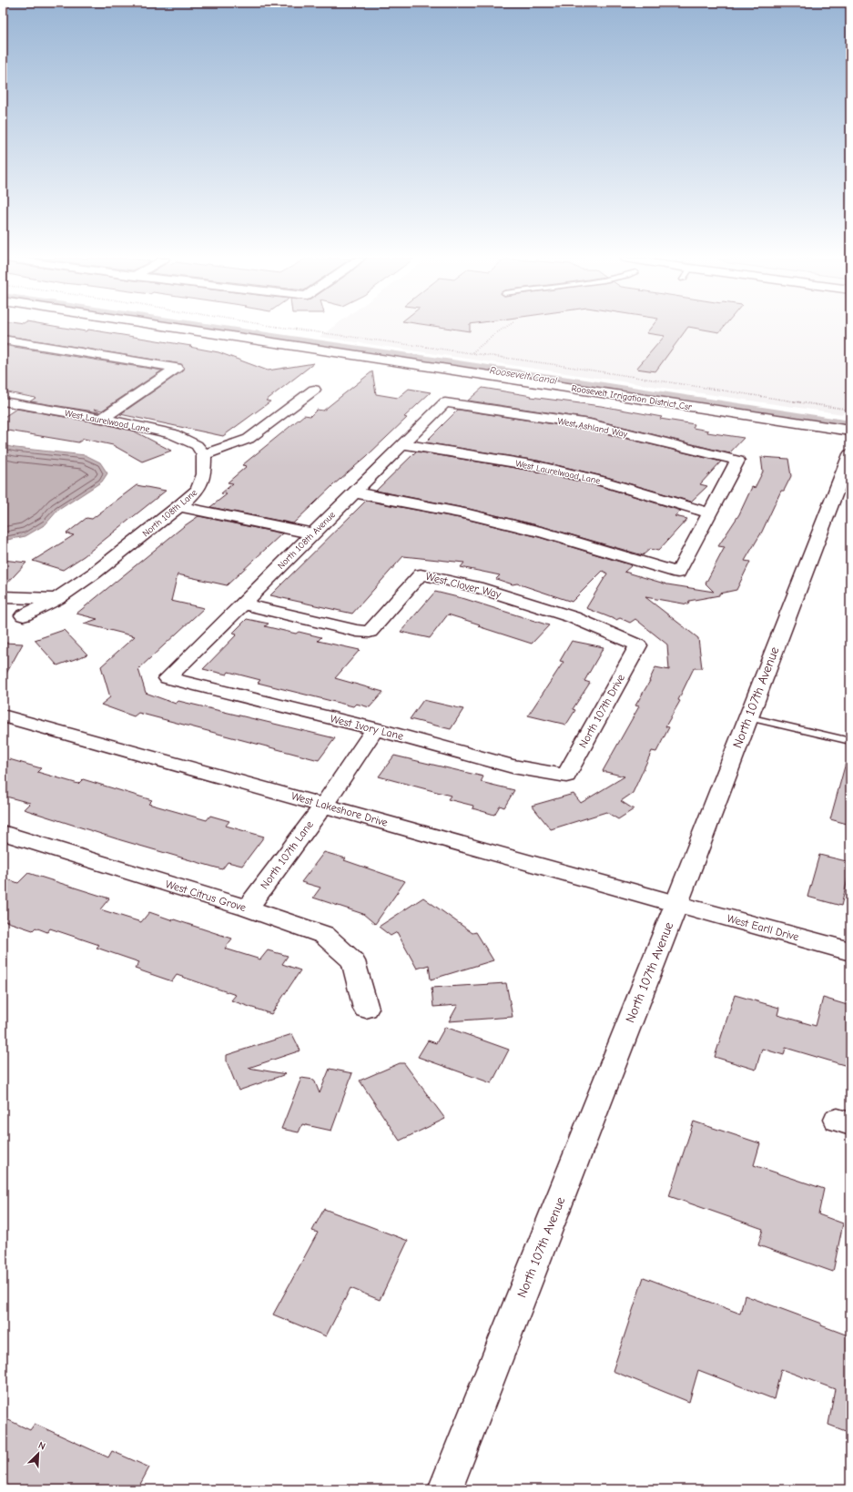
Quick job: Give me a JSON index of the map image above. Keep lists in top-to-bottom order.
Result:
{
  "streets": {
    "street": [
      "Roosevelt Irrigation District Csr",
      "West Laurelwood Lane",
      "West Ashland Way",
      "North 108th Lane",
      "North 108th Avenue",
      "West Clover Way",
      "North 107th Avenue",
      "North 107th Drive",
      "West Ivory Lane",
      "West Lakeshore Drive",
      "North 107th Lane",
      "West Citrus Grove",
      "West Earll Drive"
    ]
  },
  "crossings": [
    ["West Laurelwood Lane", "West Ashland Way"],
    ["West Laurelwood Lane", "North 108th Lane"],
    ["West Laurelwood Lane", "North 108th Avenue"],
    ["West Ashland Way", "North 108th Avenue"],
    ["North 108th Avenue", "West Clover Way"],
    ["North 108th Avenue", "West Ivory Lane"],
    ["West Clover Way", "North 107th Drive"],
    ["North 107th Avenue", "West Lakeshore Drive"],
    ["North 107th Avenue", "West Earll Drive"],
    ["North 107th Drive", "West Ivory Lane"],
    ["West Ivory Lane", "North 107th Lane"],
    ["West Lakeshore Drive", "North 107th Lane"],
    ["West Lakeshore Drive", "West Earll Drive"],
    ["North 107th Lane", "West Citrus Grove"]
  ],
  "water": ["Roosevelt Canal"],
  "north": "top right"
}
